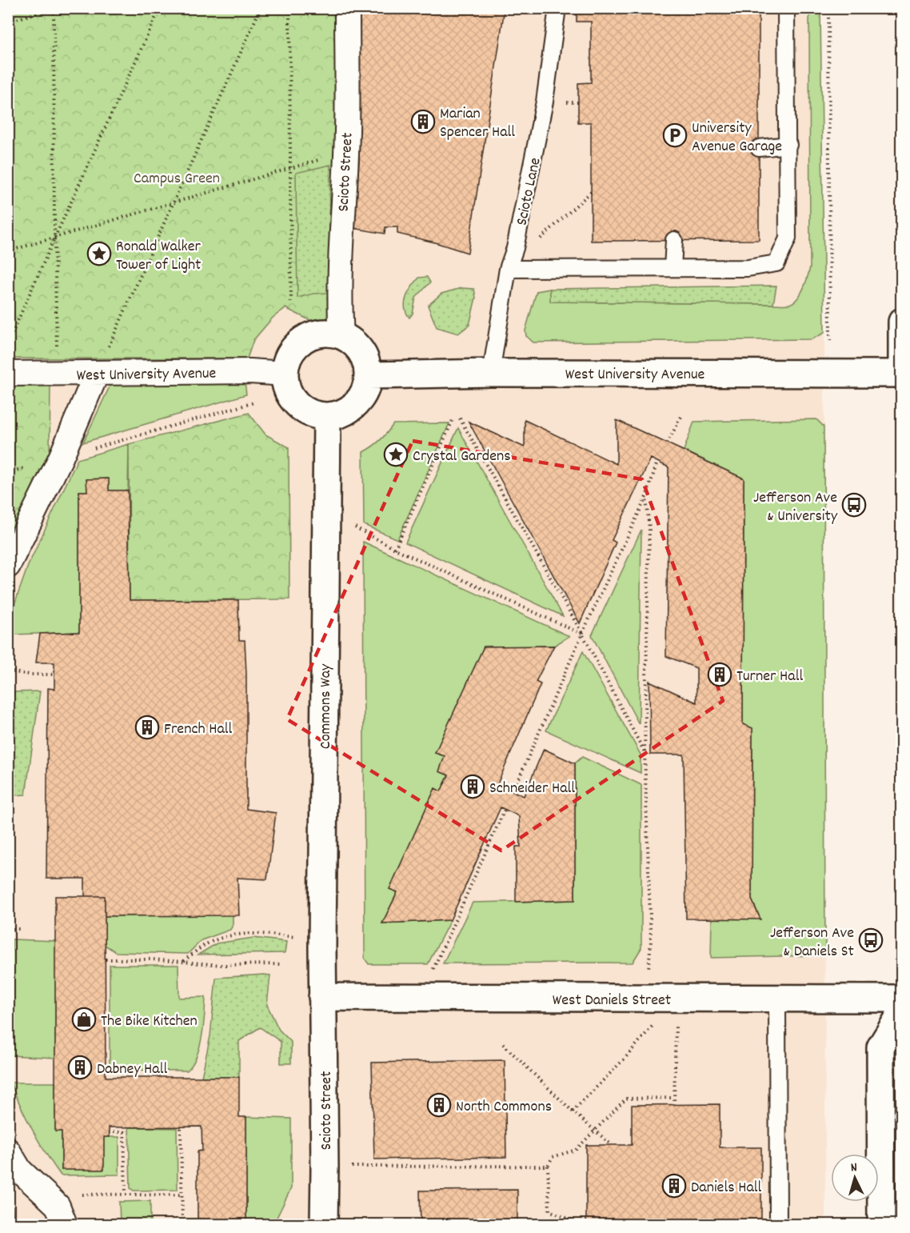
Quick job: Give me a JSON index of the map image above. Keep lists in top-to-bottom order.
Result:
{
  "streets": {
    "street": [
      "Scioto Street",
      "West University Avenue",
      "Commons Way",
      "West Daniels Street"
    ],
    "lane": ["Scioto Lane"]
  },
  "crossings": [
    ["Scioto Street", "West University Avenue"],
    ["Scioto Street", "Commons Way"],
    ["Scioto Street", "West Daniels Street"],
    ["Scioto Lane", "West University Avenue"],
    ["West University Avenue", "Commons Way"],
    ["Commons Way", "West Daniels Street"]
  ],
  "parks": ["Campus Green"],
  "places": {
    "building": [
      "Marian Spencer Hall",
      "Turner Hall",
      "French Hall",
      "Schneider Hall",
      "Dabney Hall",
      "North Commons",
      "Daniels Hall"
    ],
    "parking": ["University Avenue Garage"],
    "place": ["Ronald Walker Tower of Light", "Crystal Gardens"],
    "bus stop": ["Jefferson Ave & University", "Jefferson Ave & Daniels St"],
    "shop": ["The Bike Kitchen"]
  },
  "north": "top"
}
